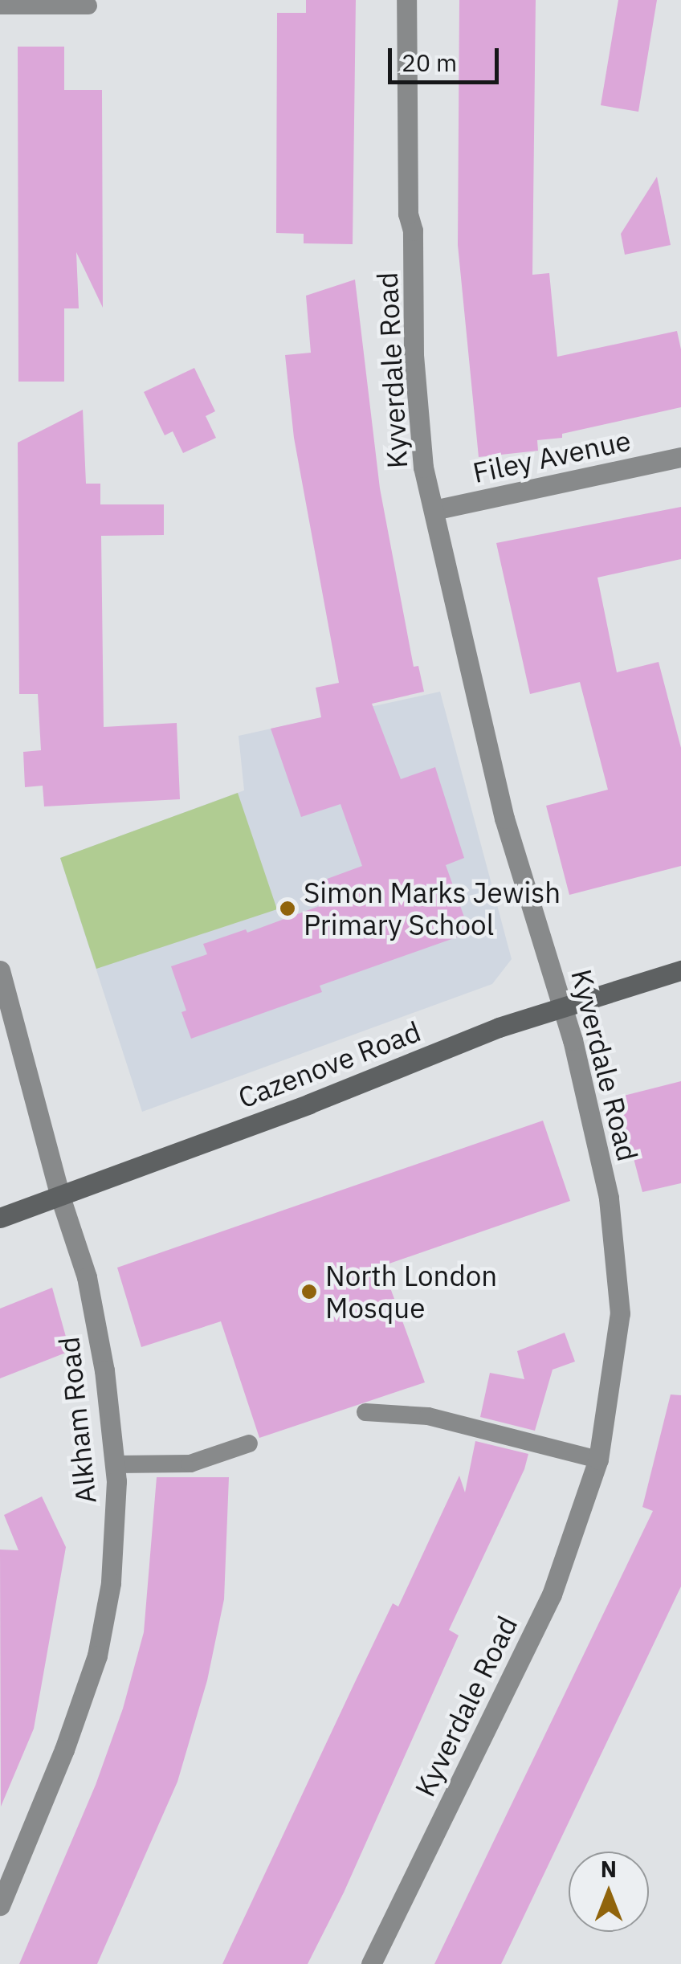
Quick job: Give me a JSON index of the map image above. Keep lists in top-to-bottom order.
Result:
{
  "streets": {
    "street": [
      "Kyverdale Road",
      "Filey Avenue",
      "Cazenove Road",
      "Alkham Road"
    ]
  },
  "crossings": [
    ["Kyverdale Road", "Filey Avenue"],
    ["Kyverdale Road", "Cazenove Road"],
    ["Cazenove Road", "Alkham Road"]
  ],
  "places": ["Simon Marks Jewish Primary School", "North London Mosque"],
  "scale_bar": "20 m",
  "north": "top"
}
